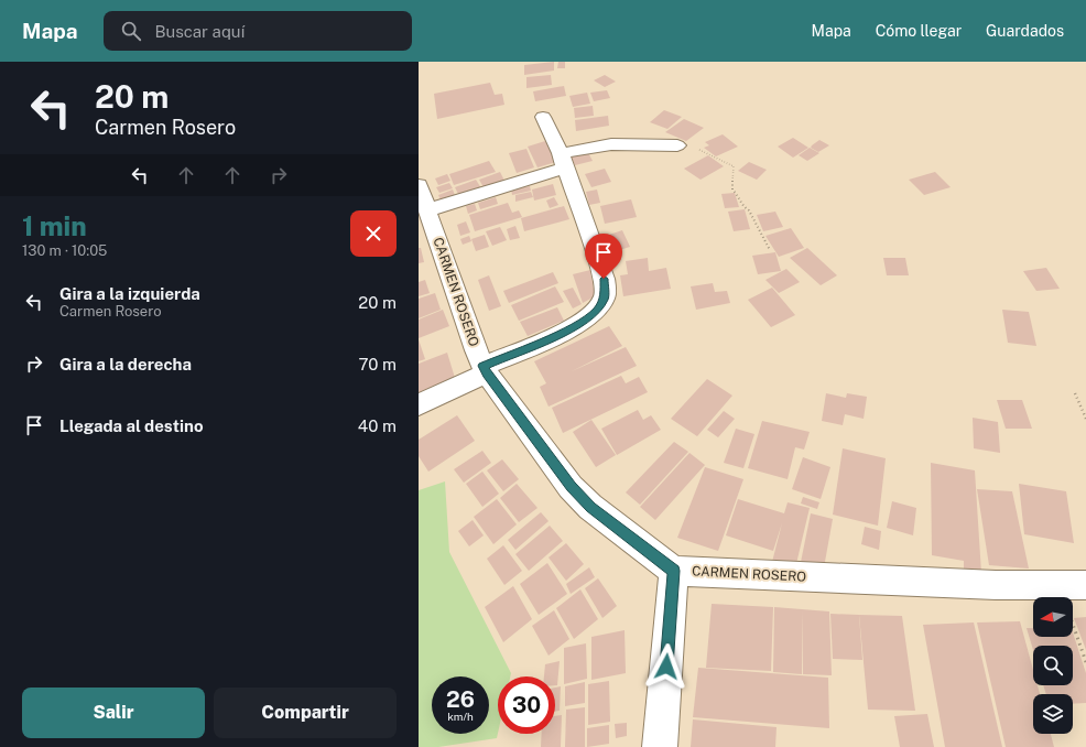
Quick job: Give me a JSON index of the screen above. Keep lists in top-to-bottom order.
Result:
{
  "streets": {
    "street": ["CARMEN ROSERO"]
  },
  "north": "left",
  "page": {
    "header": "Mapa",
    "search": "Buscar aquí",
    "nav": ["Mapa", "Cómo llegar", "Guardados"],
    "turn": ["20 m", "Carmen Rosero"],
    "heading": ["1 min", "130 m · 10:05"],
    "list": [
      {
        "name": "Gira a la izquierda",
        "note": "Carmen Rosero",
        "value": "20 m"
      },
      {
        "name": "Gira a la derecha",
        "value": "70 m"
      },
      {
        "name": "Llegada al destino",
        "value": "40 m"
      }
    ],
    "speed": "26 km/h",
    "limit": "30",
    "buttons": ["Salir", "Compartir"]
  }
}
